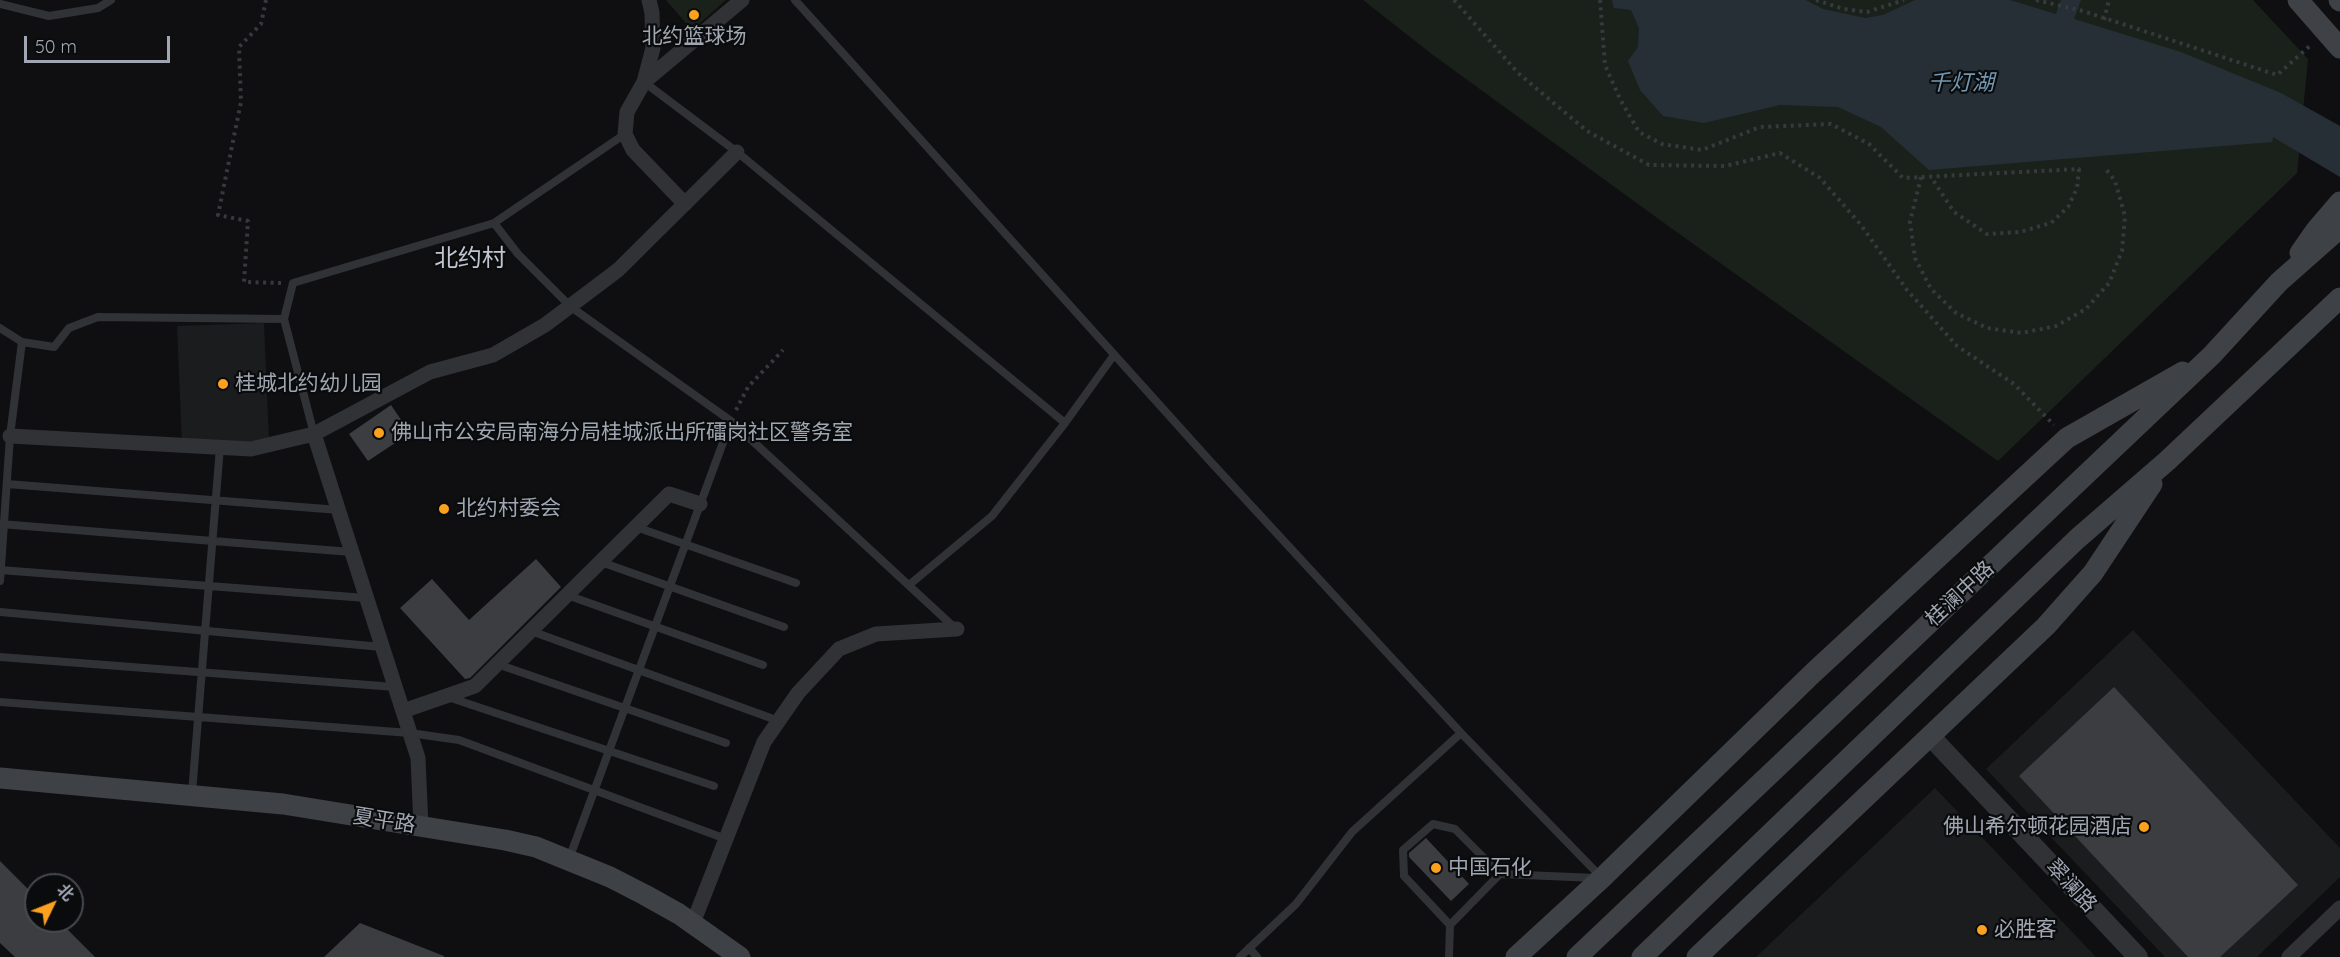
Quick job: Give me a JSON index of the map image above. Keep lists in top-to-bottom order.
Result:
{
  "streets": {
    "main road": ["桂澜中路", "夏平路"],
    "street": ["翠澜路"]
  },
  "districts": ["北约村"],
  "water": ["千灯湖"],
  "places": [
    "北约篮球场",
    "桂城北约幼儿园",
    "佛山市公安局南海分局桂城派出所礌岗社区警务室",
    "北约村委会",
    "佛山希尔顿花园酒店",
    "中国石化",
    "必胜客"
  ],
  "scale_bar": "50 m",
  "north": "top right"
}
